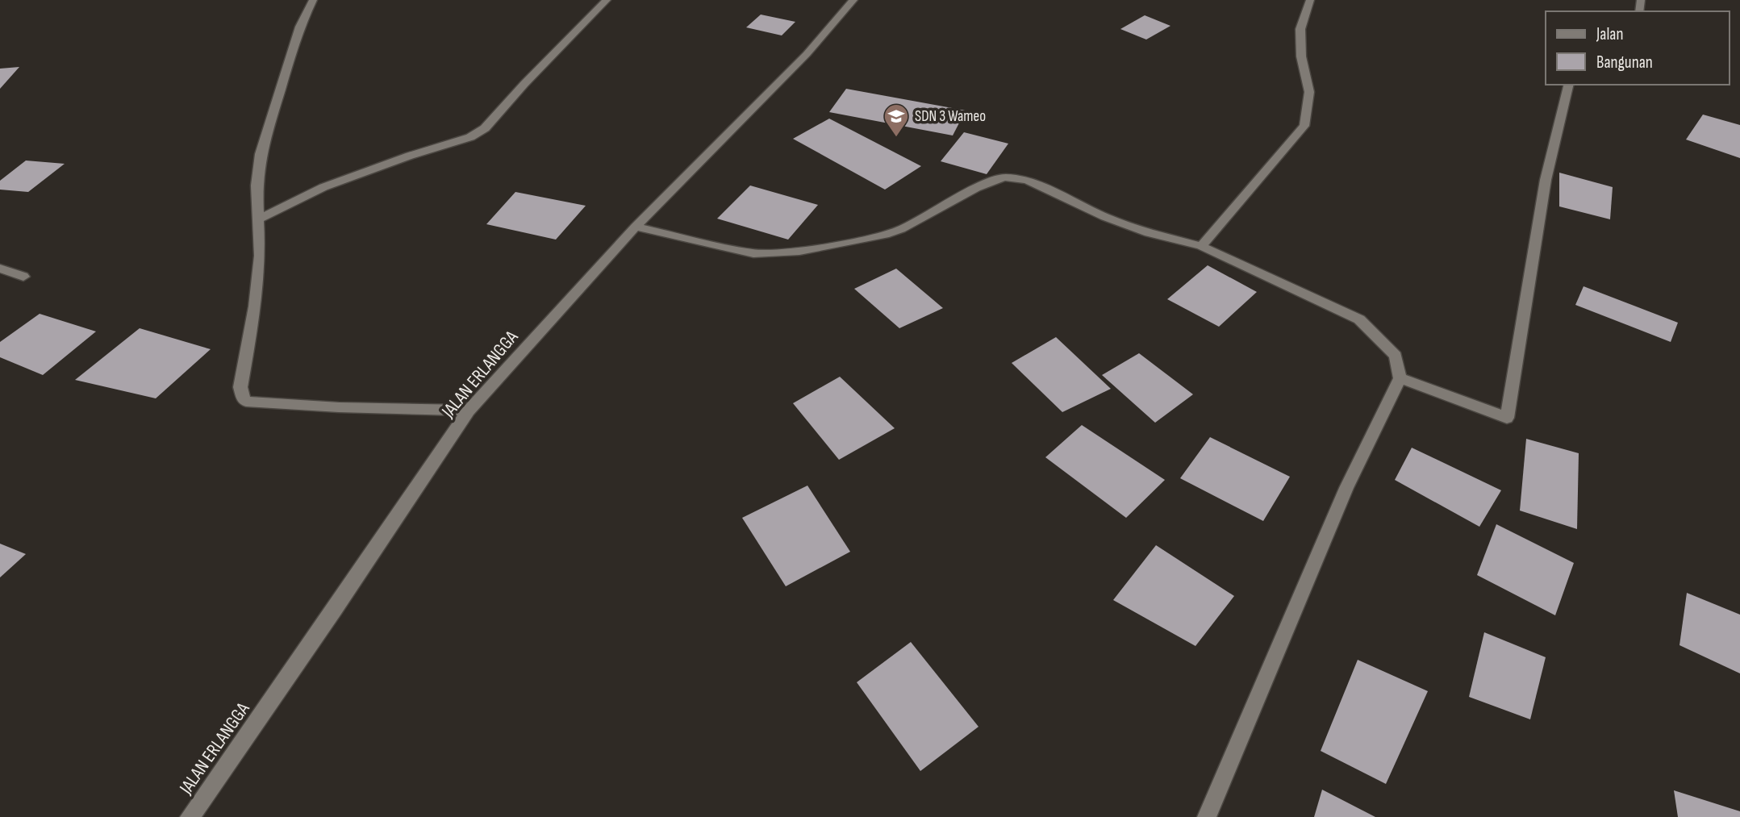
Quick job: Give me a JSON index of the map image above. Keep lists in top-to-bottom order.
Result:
{
  "streets": {
    "street": ["JALAN ERLANGGA"]
  },
  "places": {
    "school or university": ["SDN 3 Wameo"]
  },
  "legend": ["Jalan", "Bangunan"]
}
